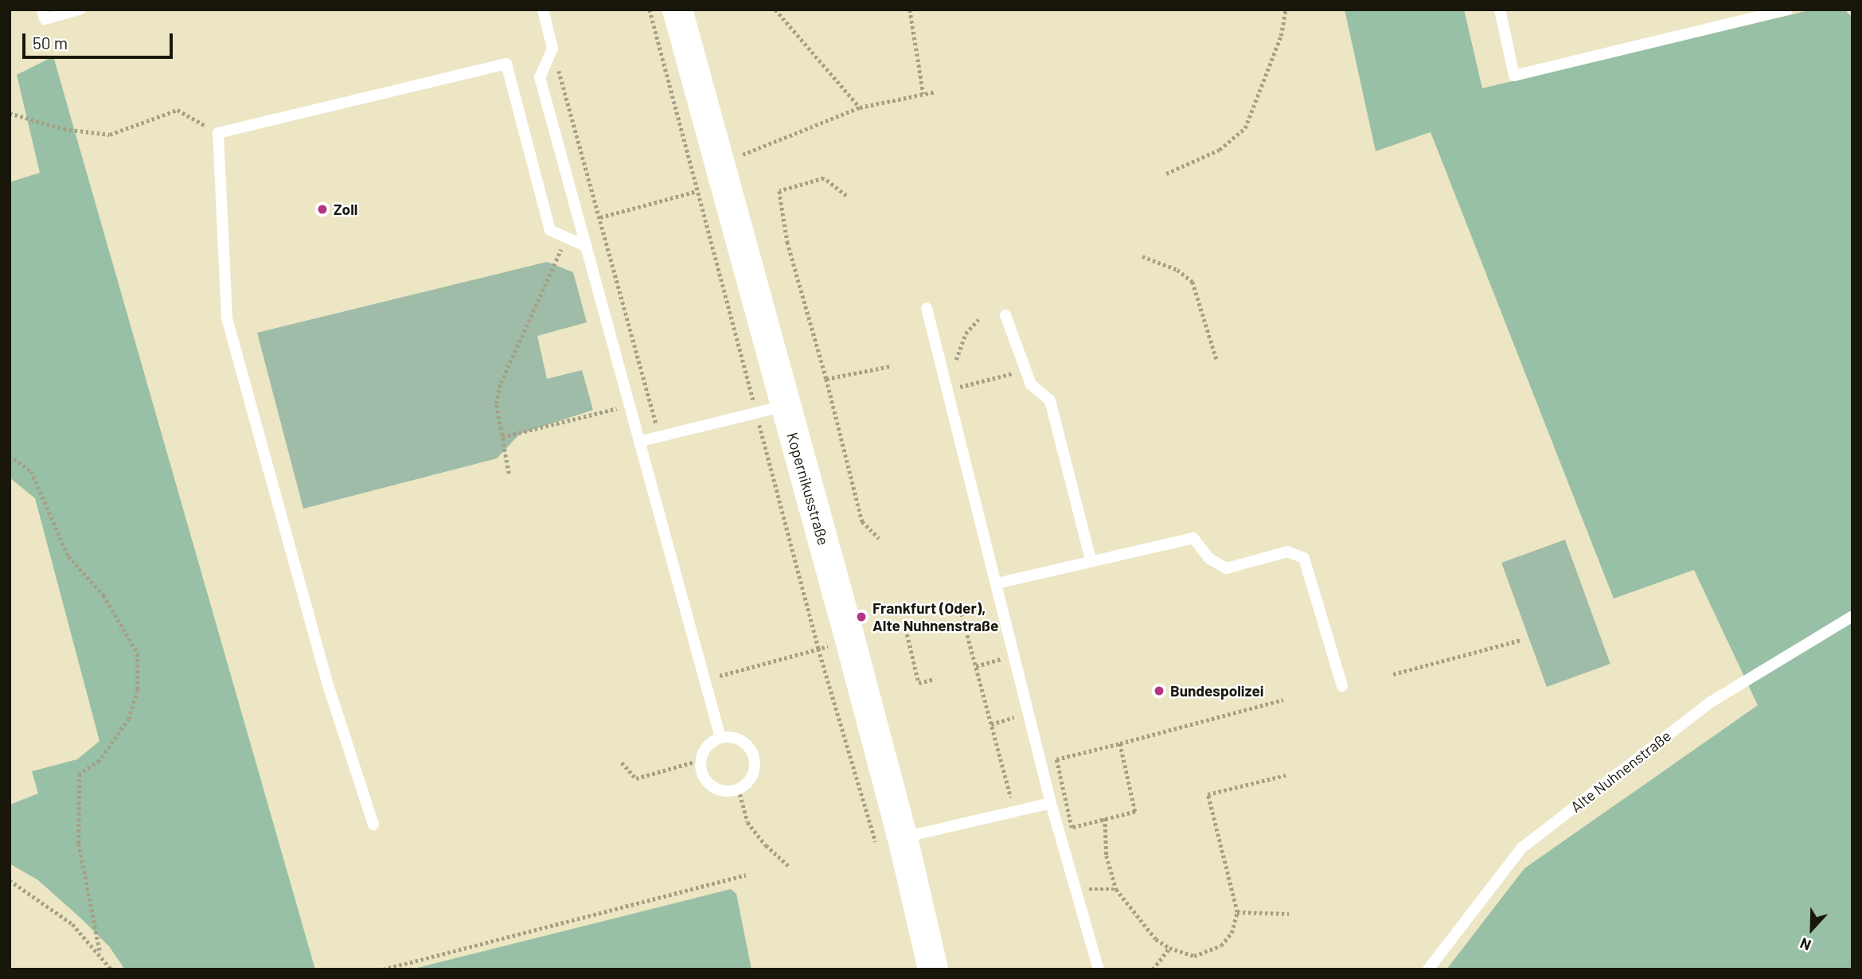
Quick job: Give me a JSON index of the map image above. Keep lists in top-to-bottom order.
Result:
{
  "streets": {
    "main road": ["Kopernikusstraße"],
    "lane": ["Alte Nuhnenstraße"]
  },
  "places": ["Zoll", "Frankfurt (Oder), Alte Nuhnenstraße", "Bundespolizei"],
  "scale_bar": "50 m",
  "north": "bottom"
}
